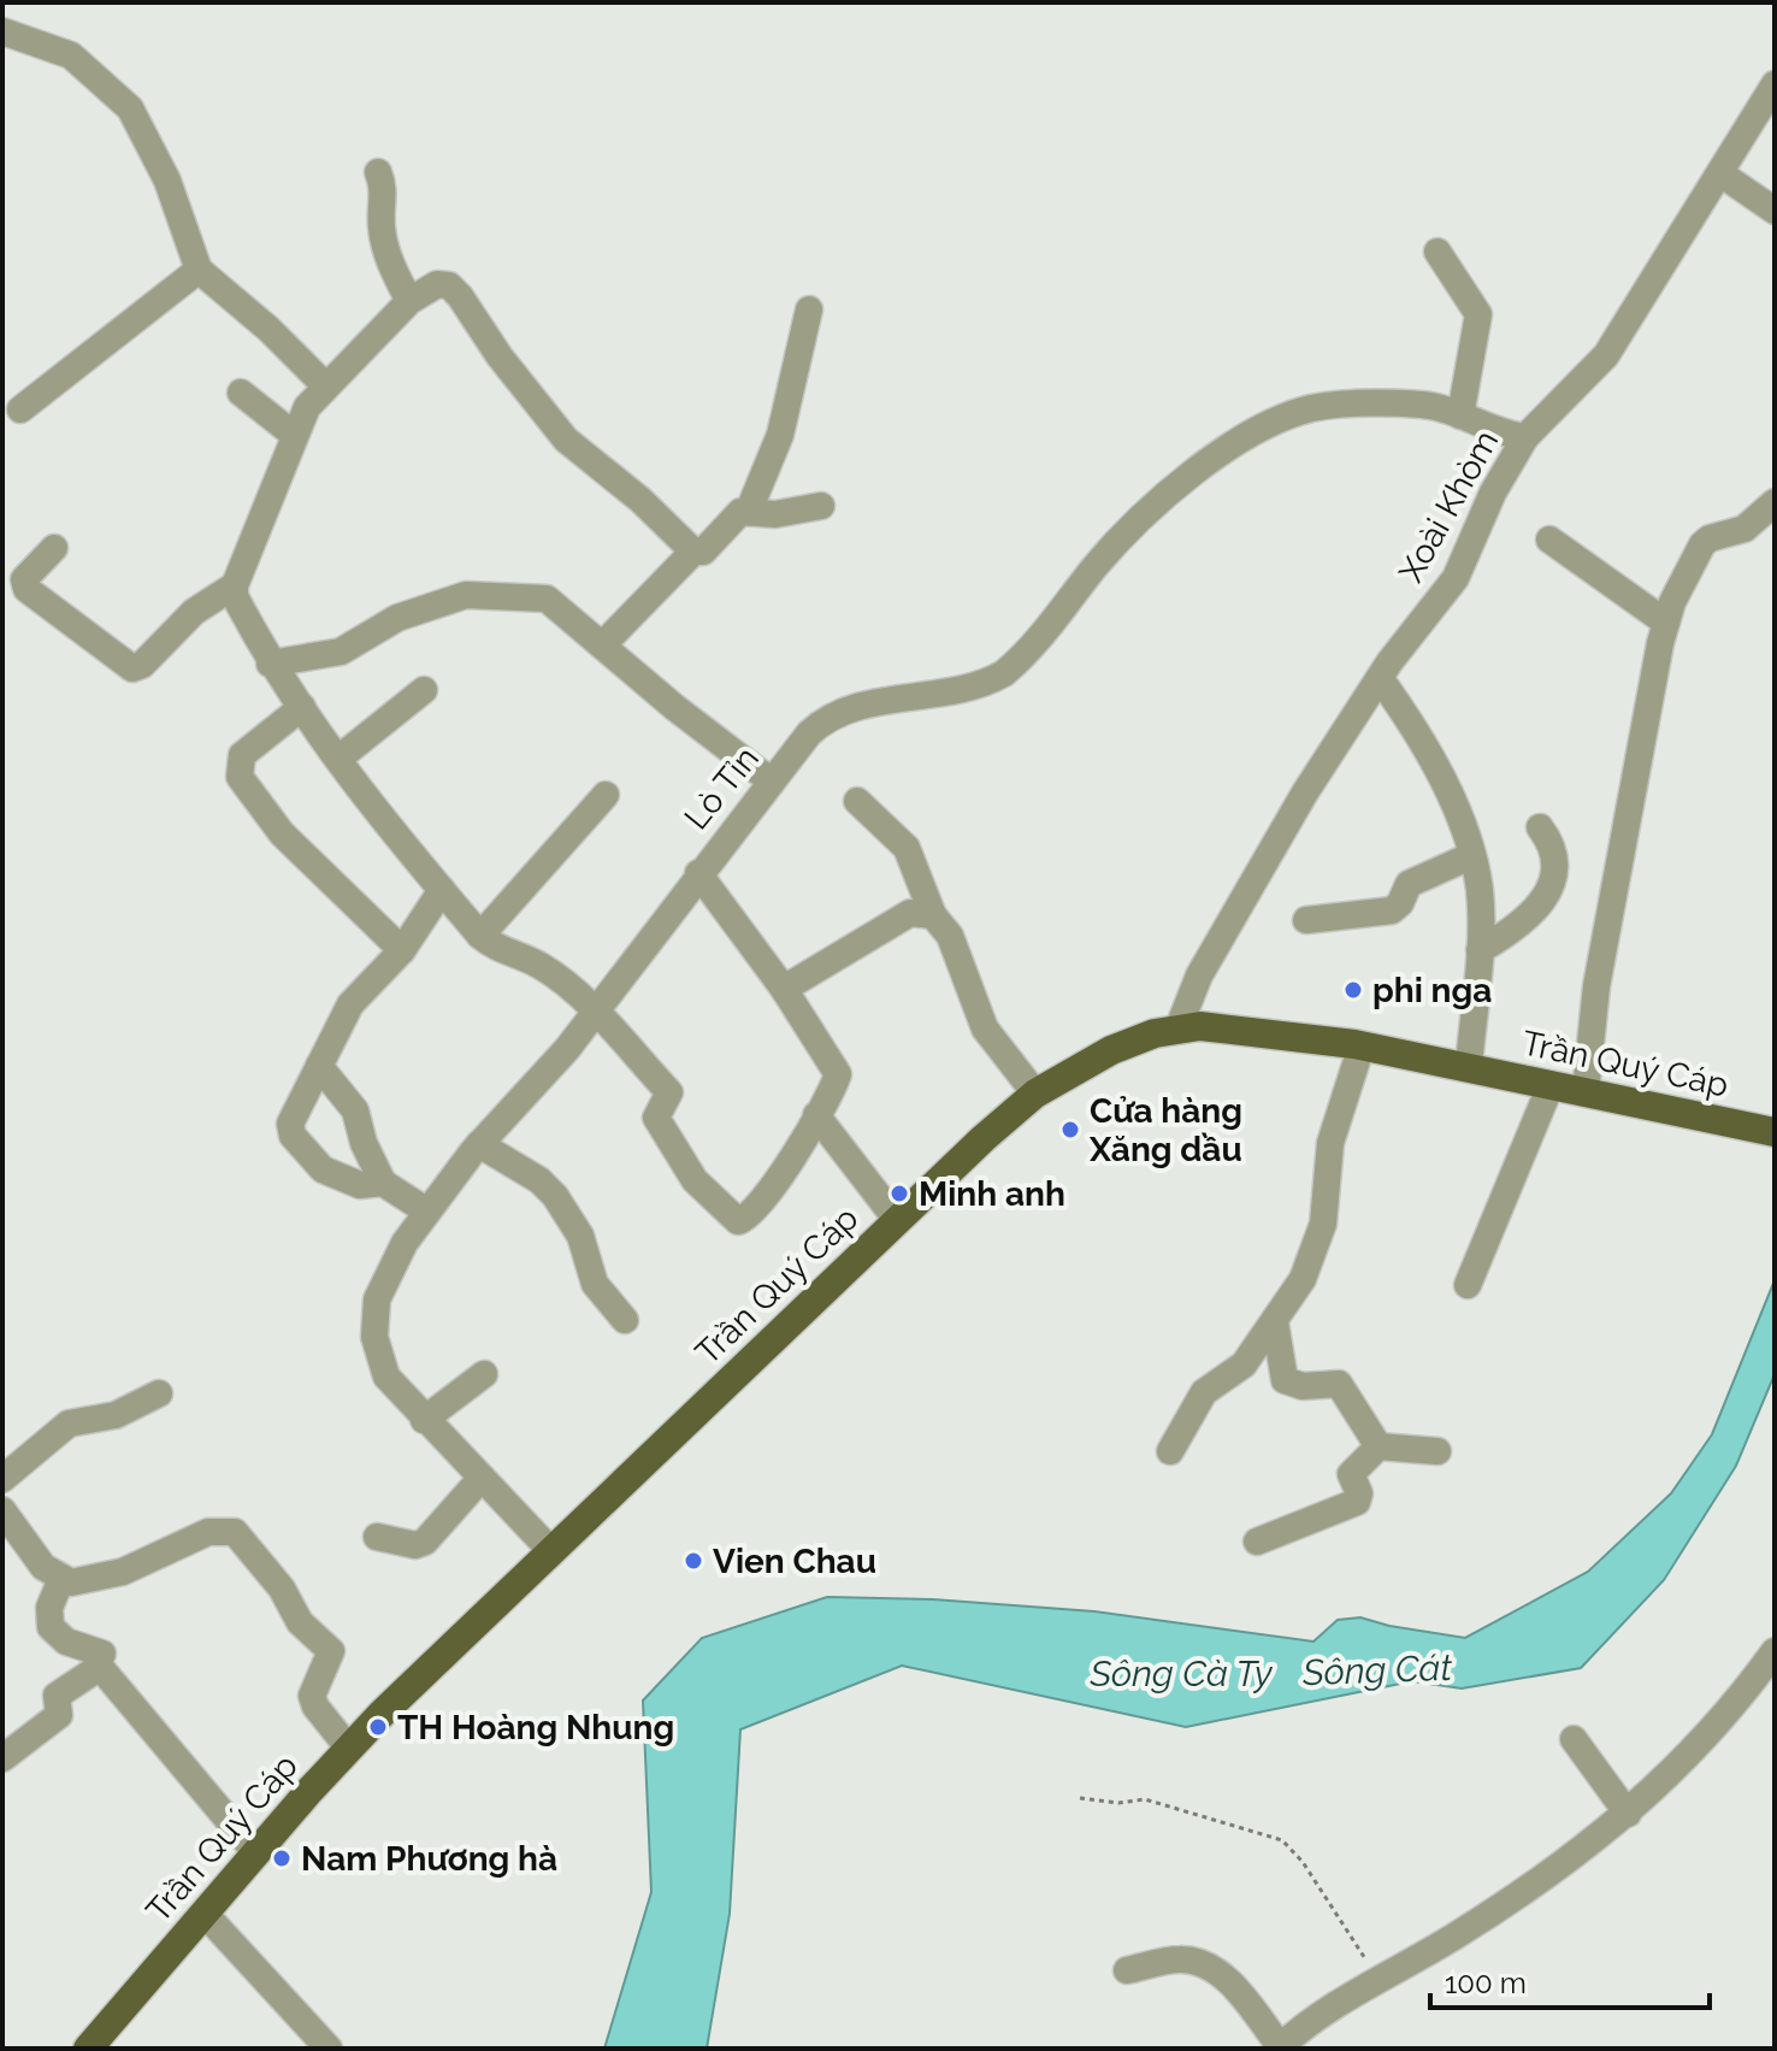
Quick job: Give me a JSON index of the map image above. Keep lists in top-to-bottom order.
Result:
{
  "streets": {
    "main road": ["Trần Quý Cáp"],
    "street": ["Xoài Khòm", "Lò Tỉn"]
  },
  "crossings": [
    ["Xoài Khòm", "Lò Tỉn"],
    ["Xoài Khòm", "Trần Quý Cáp"],
    ["Lò Tỉn", "Trần Quý Cáp"]
  ],
  "water": ["Sông Cát", "Sông Cà Ty"],
  "places": [
    "phi nga",
    "Cửa hàng Xăng dầu",
    "Minh anh",
    "Vien Chau",
    "TH Hoàng Nhung",
    "Nam Phương hà"
  ],
  "scale_bar": "100 m"
}
